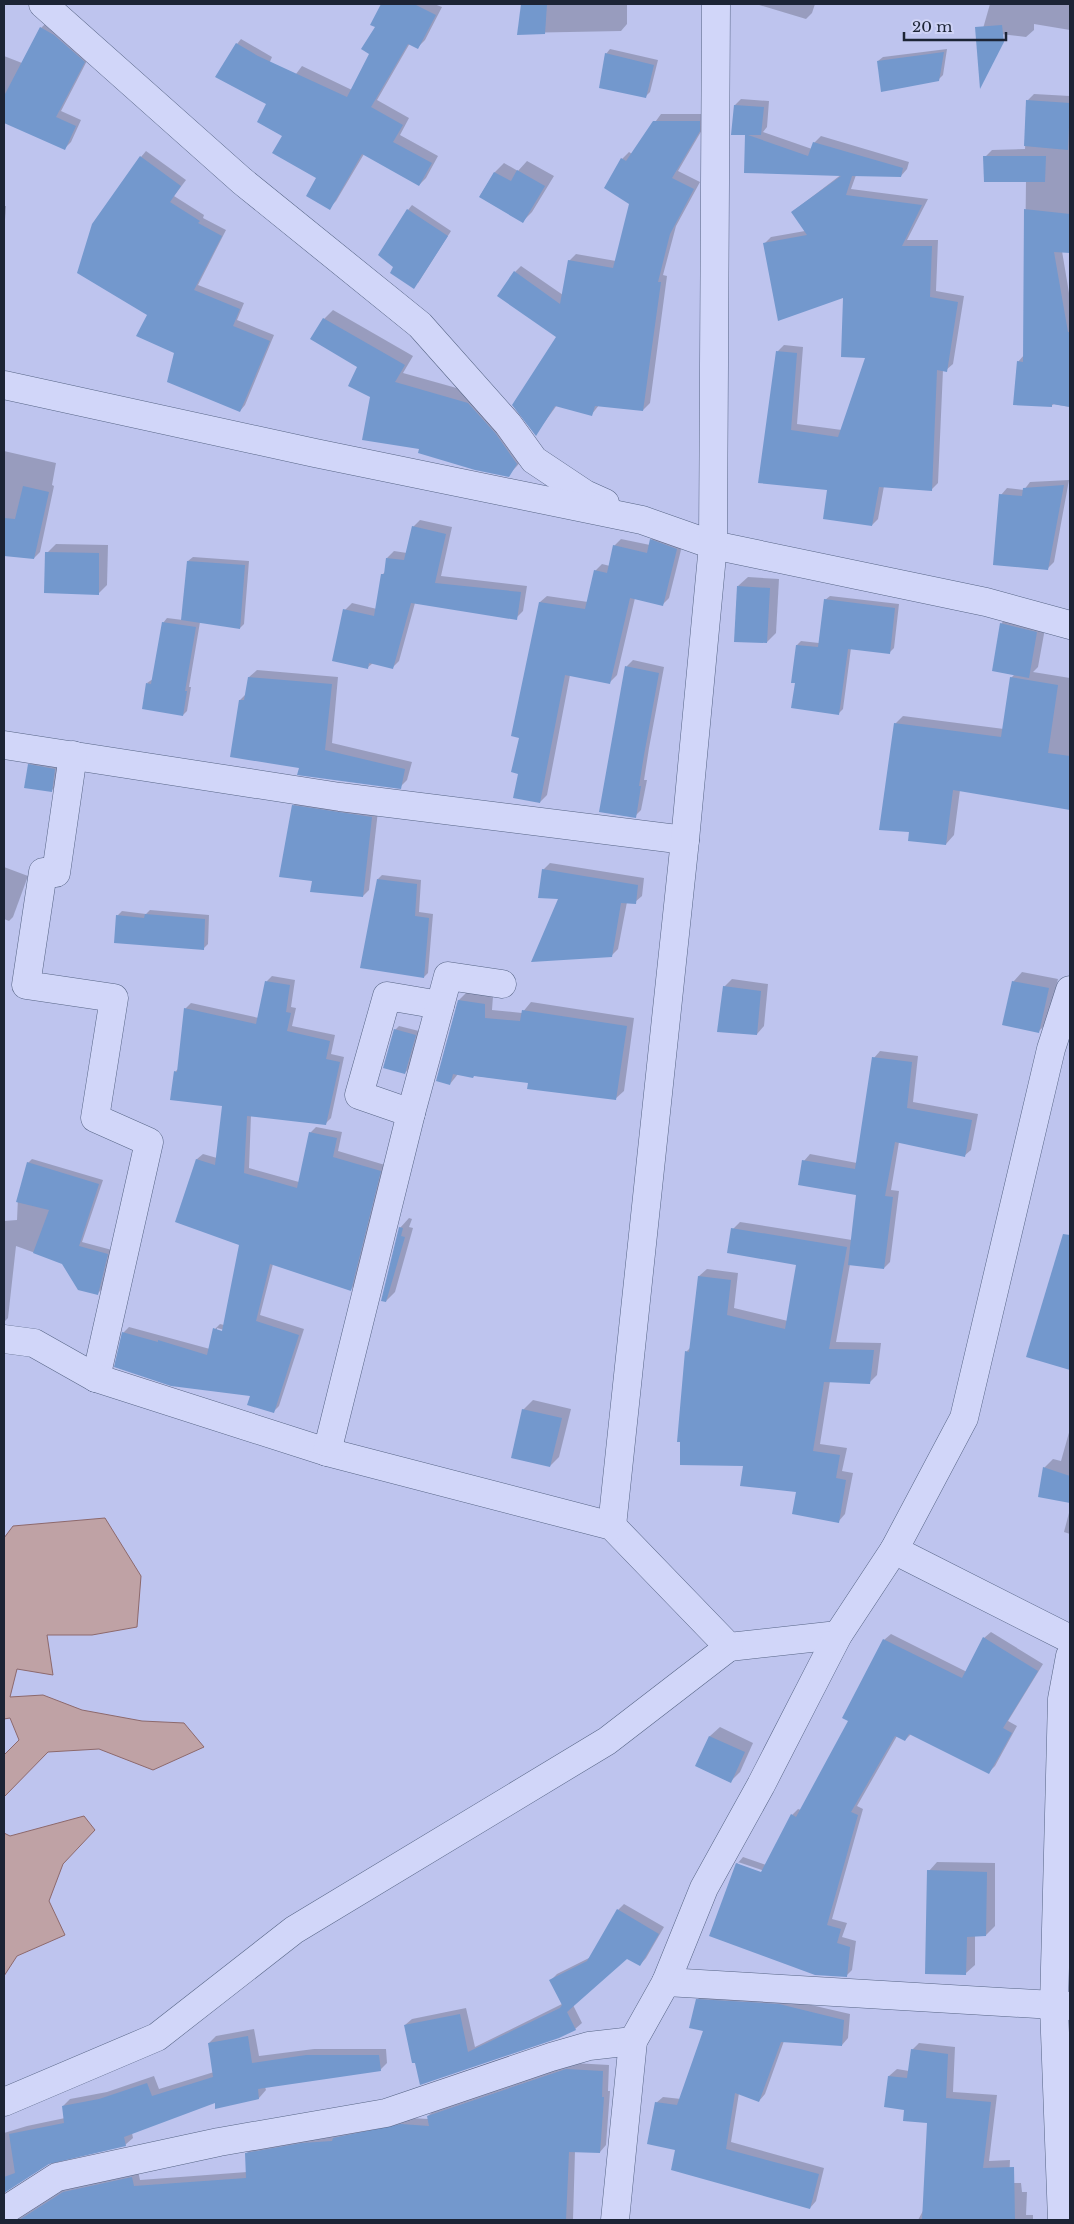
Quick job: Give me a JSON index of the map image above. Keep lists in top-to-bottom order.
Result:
{
  "scale_bar": "20 m"
}
